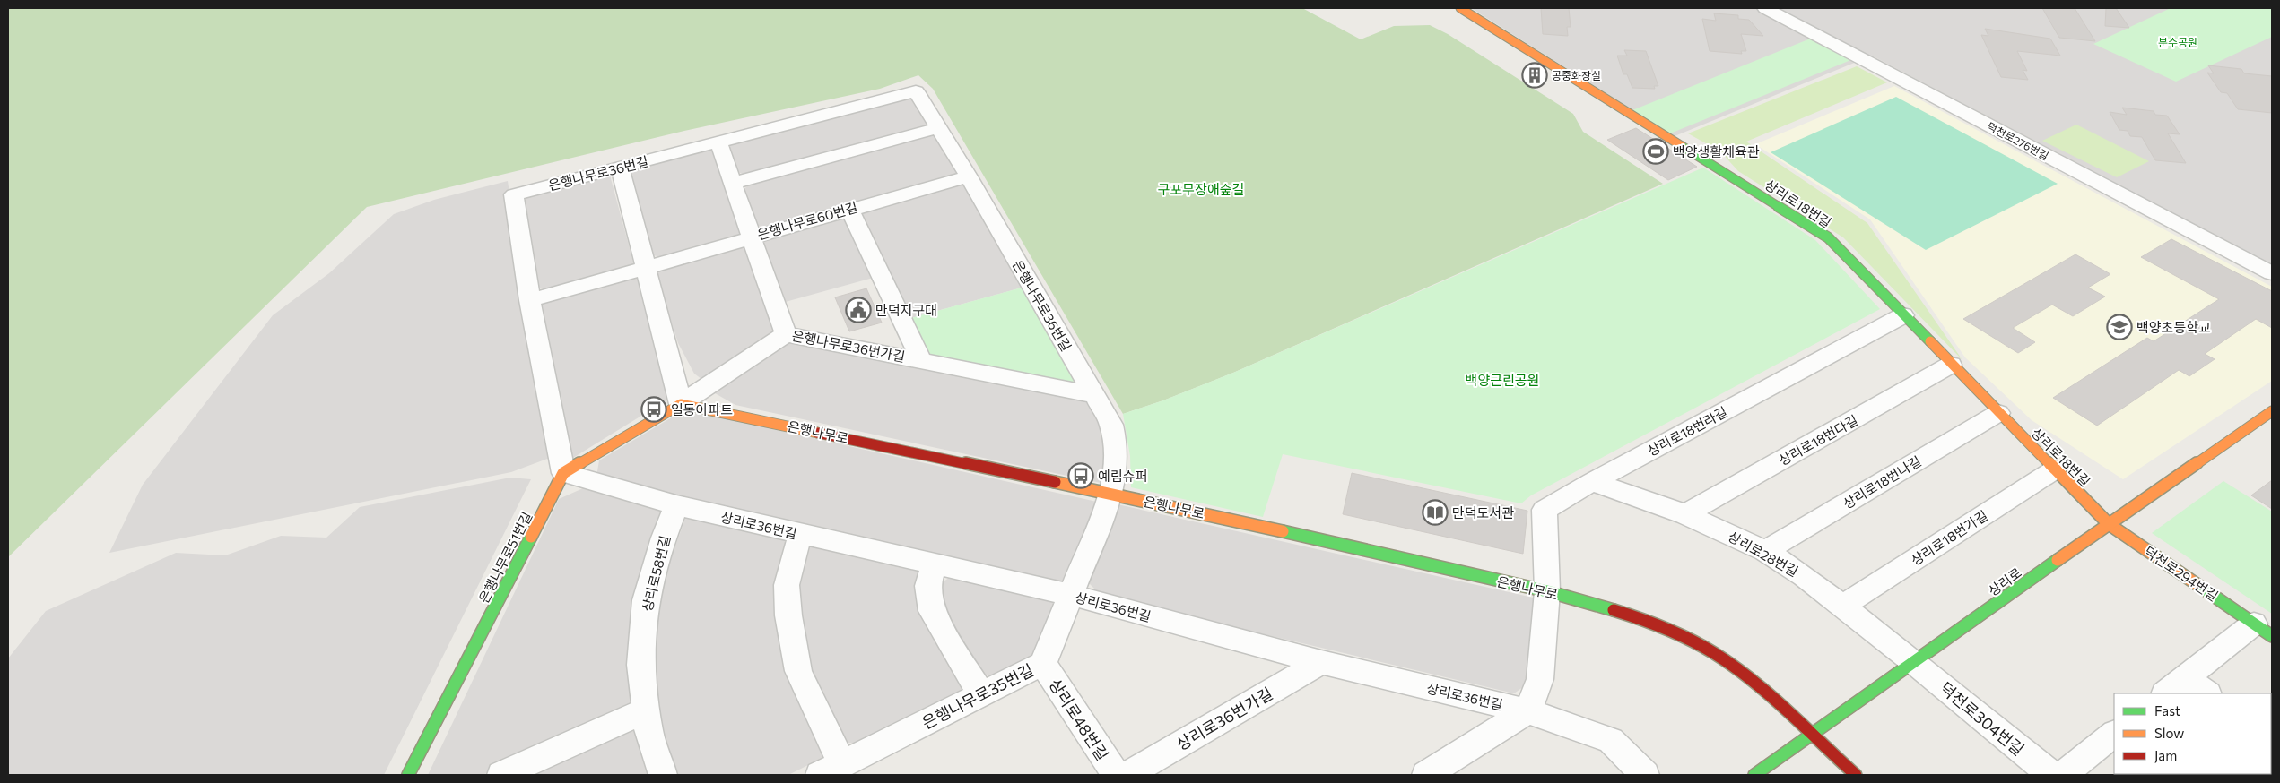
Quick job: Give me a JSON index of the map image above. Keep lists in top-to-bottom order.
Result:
{
  "streets": {
    "street": [
      "덕천로276번길",
      "은행나무로36번길",
      "상리로18번길",
      "은행나무로60번길",
      "은행나무로36번가길",
      "상리로18번라길",
      "은행나무로",
      "상리로18번다길",
      "상리로18번나길",
      "상리로36번길",
      "상리로18번가길",
      "상리로28번길",
      "은행나무로51번길",
      "상리로58번길",
      "덕천로294번길",
      "상리로",
      "은행나무로35번길",
      "상리로36번가길",
      "덕천로304번길",
      "상리로48번길"
    ]
  },
  "crossings": [
    ["은행나무로36번길", "은행나무로60번길"],
    ["은행나무로36번길", "은행나무로36번가길"],
    ["은행나무로36번길", "은행나무로"],
    ["은행나무로36번길", "상리로36번길"],
    ["은행나무로36번길", "은행나무로51번길"],
    ["은행나무로36번길", "은행나무로35번길"],
    ["상리로18번길", "상리로18번라길"],
    ["상리로18번길", "상리로18번다길"],
    ["상리로18번길", "상리로18번나길"],
    ["상리로18번길", "상리로18번가길"],
    ["상리로18번길", "덕천로294번길"],
    ["상리로18번길", "상리로"],
    ["은행나무로60번길", "은행나무로36번가길"],
    ["상리로18번라길", "은행나무로"],
    ["상리로18번라길", "상리로28번길"],
    ["은행나무로", "상리로"],
    ["은행나무로", "은행나무로35번길"],
    ["상리로18번다길", "상리로28번길"],
    ["상리로18번나길", "상리로28번길"],
    ["상리로36번길", "은행나무로51번길"],
    ["상리로36번길", "상리로58번길"],
    ["상리로36번길", "은행나무로35번길"],
    ["상리로36번길", "상리로36번가길"],
    ["상리로18번가길", "상리로28번길"],
    ["상리로28번길", "상리로"],
    ["상리로28번길", "덕천로304번길"],
    ["덕천로294번길", "상리로"],
    ["상리로", "덕천로304번길"],
    ["은행나무로35번길", "상리로48번길"]
  ],
  "parks": ["분수공원", "구포무장애숲길", "백양근린공원"],
  "places": {
    "building": ["공중화장실"],
    "sports": ["백양생활체육관"],
    "public building": ["만덕지구대"],
    "school or university": ["백양초등학교"],
    "bus stop": ["일동아파트", "예림슈퍼"],
    "library": ["만덕도서관"]
  },
  "legend": ["Fast", "Slow", "Jam"]
}
